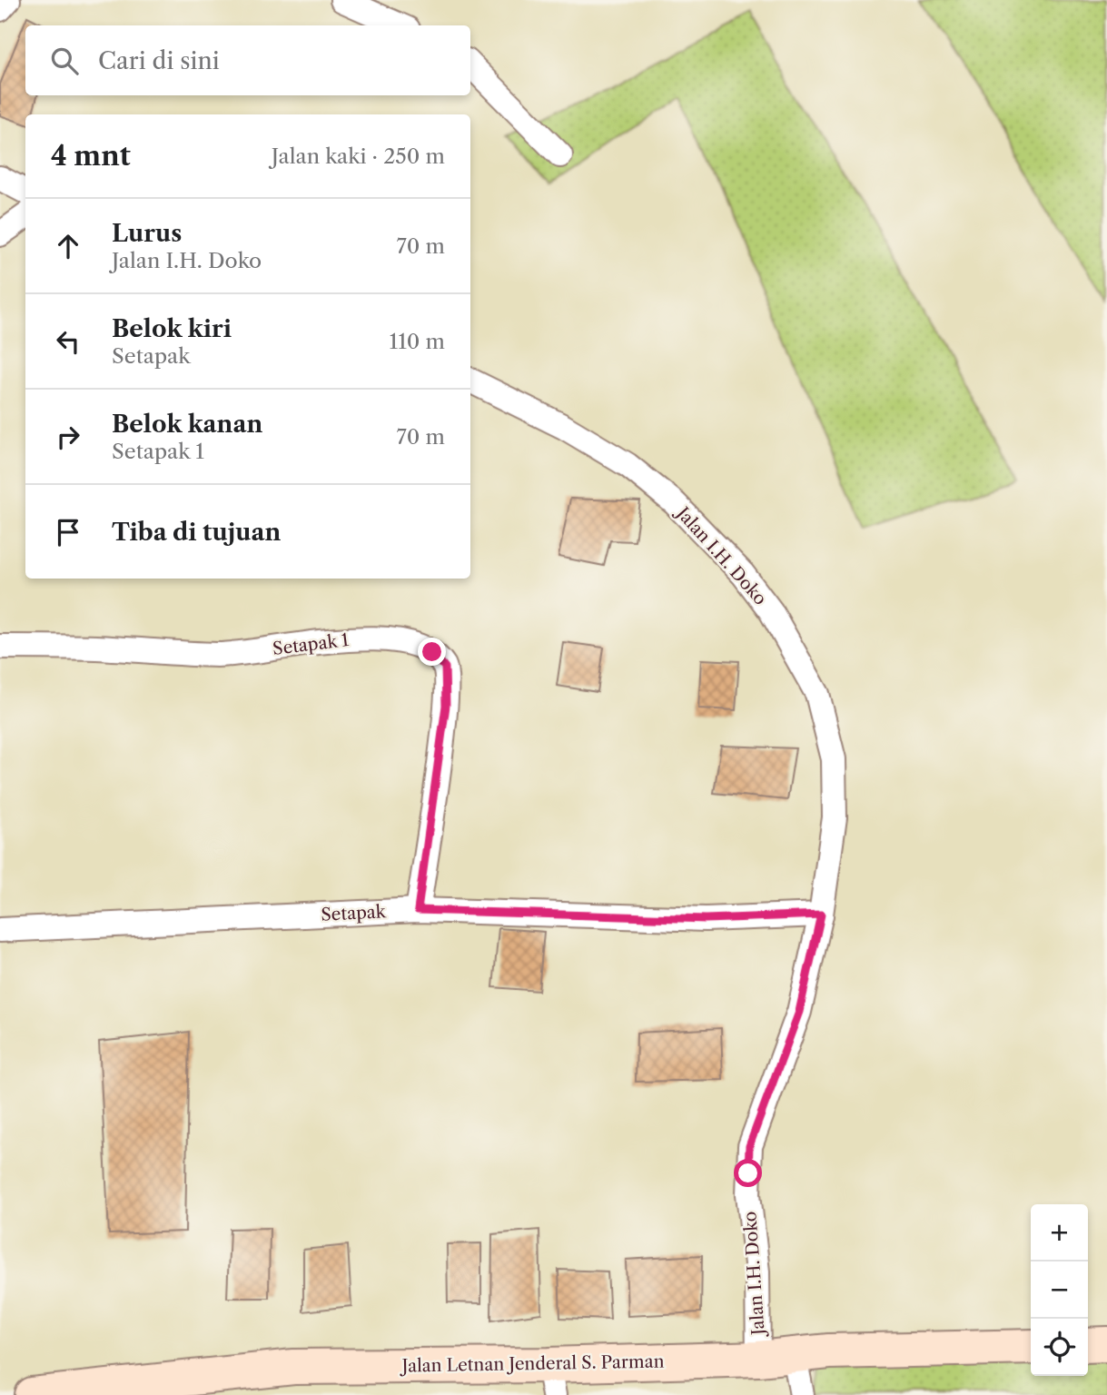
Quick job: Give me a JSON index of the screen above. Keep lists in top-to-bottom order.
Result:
{
  "streets": {
    "street": [
      "Jalan I.H. Doko",
      "Setapak 1",
      "Setapak",
      "Jalan Letnan Jenderal S. Parman"
    ]
  },
  "crossings": [
    ["Jalan I.H. Doko", "Setapak"],
    ["Jalan I.H. Doko", "Jalan Letnan Jenderal S. Parman"],
    ["Setapak 1", "Setapak"]
  ],
  "page": {
    "search": "Cari di sini",
    "heading": ["4 mnt", "Jalan kaki · 250 m"],
    "list": [
      ["Lurus", "Jalan I.H. Doko", "70 m"],
      ["Belok kiri", "Setapak", "110 m"],
      ["Belok kanan", "Setapak 1", "70 m"],
      "Tiba di tujuan"
    ],
    "map_buttons": ["+", "−"]
  }
}
